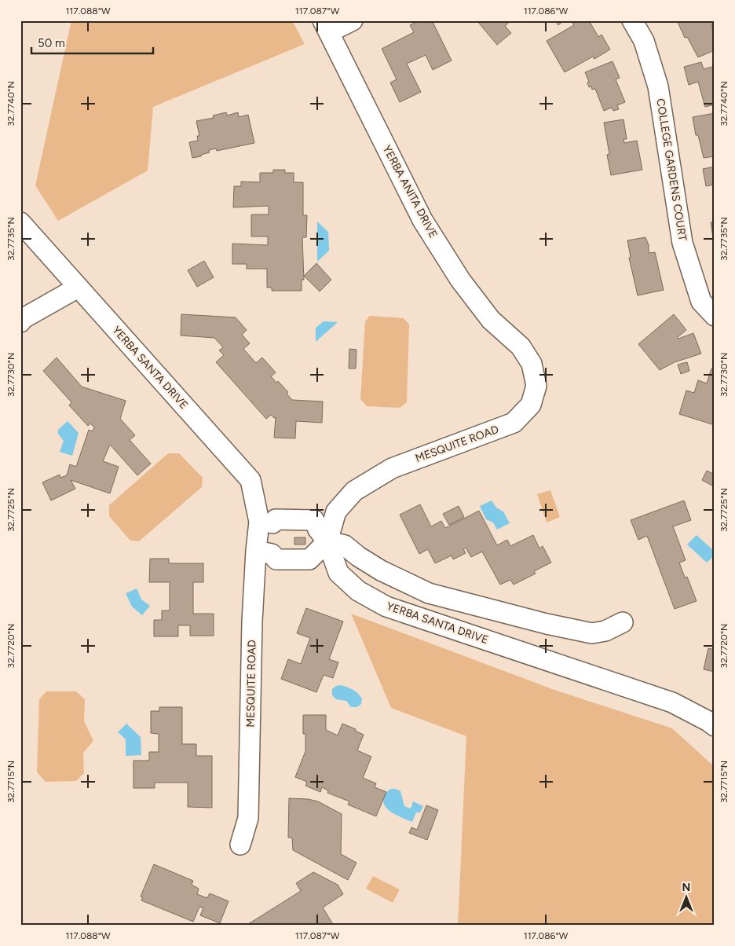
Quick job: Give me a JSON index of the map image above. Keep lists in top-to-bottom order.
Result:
{
  "streets": {
    "street": [
      "COLLEGE GARDENS COURT",
      "YERBA ANITA DRIVE",
      "YERBA SANTA DRIVE",
      "MESQUITE ROAD"
    ]
  },
  "crossings": [
    ["YERBA ANITA DRIVE", "MESQUITE ROAD"],
    ["YERBA SANTA DRIVE", "MESQUITE ROAD"]
  ],
  "scale_bar": "50 m",
  "north": "top",
  "coordinates": [
    "117.088°W",
    "117.087°W",
    "117.086°W",
    "32.7740°N",
    "32.7735°N",
    "32.7730°N",
    "32.7725°N",
    "32.7720°N",
    "32.7715°N"
  ]
}
